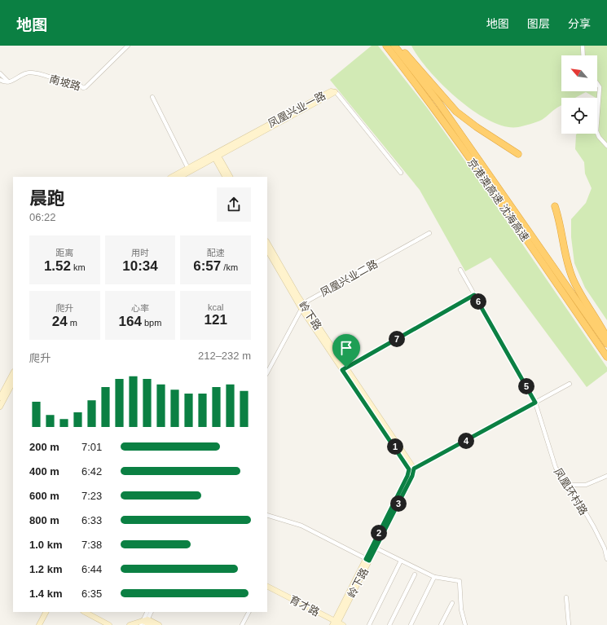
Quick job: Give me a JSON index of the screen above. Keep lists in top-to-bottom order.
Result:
{
  "streets": {
    "highway": ["京港澳高速 沈海高速"],
    "street": [
      "南坡路",
      "凤凰兴业一路",
      "凤凰兴业二路",
      "岭下路",
      "凤凰环村路",
      "育才路"
    ]
  },
  "crossings": [
    ["凤凰兴业二路", "岭下路"],
    ["岭下路", "育才路"]
  ],
  "north": "top left",
  "page": {
    "header": "地图",
    "nav": ["地图", "图层", "分享"],
    "heading": ["晨跑", "06:22"],
    "stats": [
      ["距离", "1.52 km"],
      ["用时", "10:34"],
      ["配速", "6:57 /km"],
      ["爬升", "24 m"],
      ["心率", "164 bpm"],
      ["kcal", "121"]
    ],
    "pins": [
      "6",
      "7",
      "5",
      "4",
      "1",
      "3",
      "2"
    ],
    "chart": ["爬升", "212–232 m"],
    "list": [
      {
        "name": "200 m",
        "note": "7:01"
      },
      {
        "name": "400 m",
        "note": "6:42"
      },
      {
        "name": "600 m",
        "note": "7:23"
      },
      {
        "name": "800 m",
        "note": "6:33"
      },
      {
        "name": "1.0 km",
        "note": "7:38"
      },
      {
        "name": "1.2 km",
        "note": "6:44"
      },
      {
        "name": "1.4 km",
        "note": "6:35"
      }
    ]
  }
}
